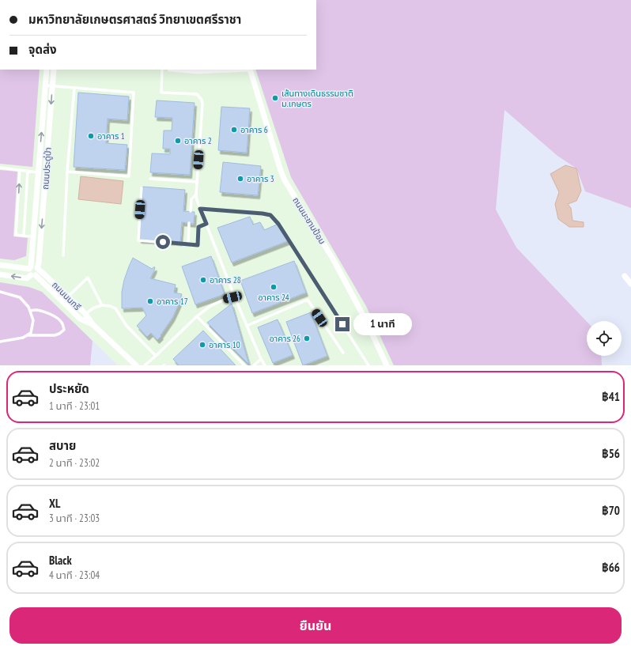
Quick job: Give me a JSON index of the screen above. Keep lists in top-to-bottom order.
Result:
{
  "streets": {
    "street": ["ถนนประดู่ป่า", "ถนนมะขามป้อม", "ถนนนนทรี"]
  },
  "crossings": [
    ["ถนนประดู่ป่า", "ถนนนนทรี"]
  ],
  "places": [
    "เส้นทางเดินธรรมชาติ ม.เกษตร",
    "อาคาร 6",
    "อาคาร 1",
    "อาคาร 2",
    "อาคาร 3",
    "อาคาร 28",
    "อาคาร 24",
    "อาคาร 17",
    "อาคาร 26",
    "อาคาร 10"
  ],
  "page": {
    "banner": ["มหาวิทยาลัยเกษตรศาสตร์ วิทยาเขตศรีราชา", "จุดส่ง"],
    "bubble": "1 นาที",
    "list": [
      {
        "name": "ประหยัด",
        "note": "1 นาที · 23:01",
        "value": "฿41"
      },
      {
        "name": "สบาย",
        "note": "2 นาที · 23:02",
        "value": "฿56"
      },
      {
        "name": "XL",
        "note": "3 นาที · 23:03",
        "value": "฿70"
      },
      {
        "name": "Black",
        "note": "4 นาที · 23:04",
        "value": "฿66"
      }
    ],
    "buttons": "ยืนยัน"
  }
}
